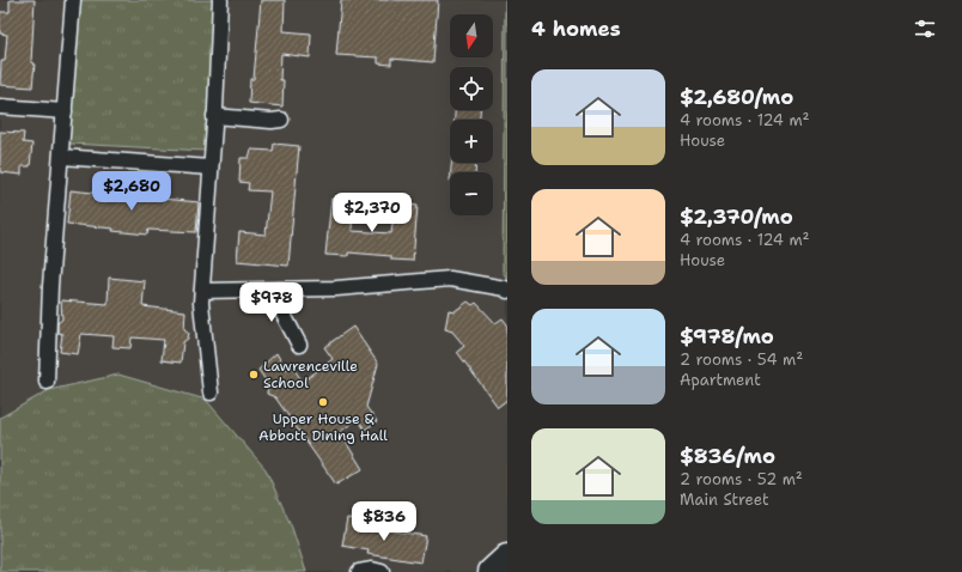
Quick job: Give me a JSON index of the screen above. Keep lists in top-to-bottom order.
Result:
{
  "places": ["Lawrenceville School", "Upper House & Abbott Dining Hall"],
  "north": "bottom",
  "page": {
    "heading": "4 homes",
    "map_buttons": ["+", "−"],
    "list": [
      {
        "name": "$2,680/mo",
        "note": "4 rooms · 124 m² · House"
      },
      {
        "name": "$2,370/mo",
        "note": "4 rooms · 124 m² · House"
      },
      {
        "name": "$978/mo",
        "note": "2 rooms · 54 m² · Apartment"
      },
      {
        "name": "$836/mo",
        "note": "2 rooms · 52 m² · Main Street"
      }
    ],
    "price": [
      "$2,680",
      "$2,370",
      "$978",
      "$836"
    ]
  }
}
